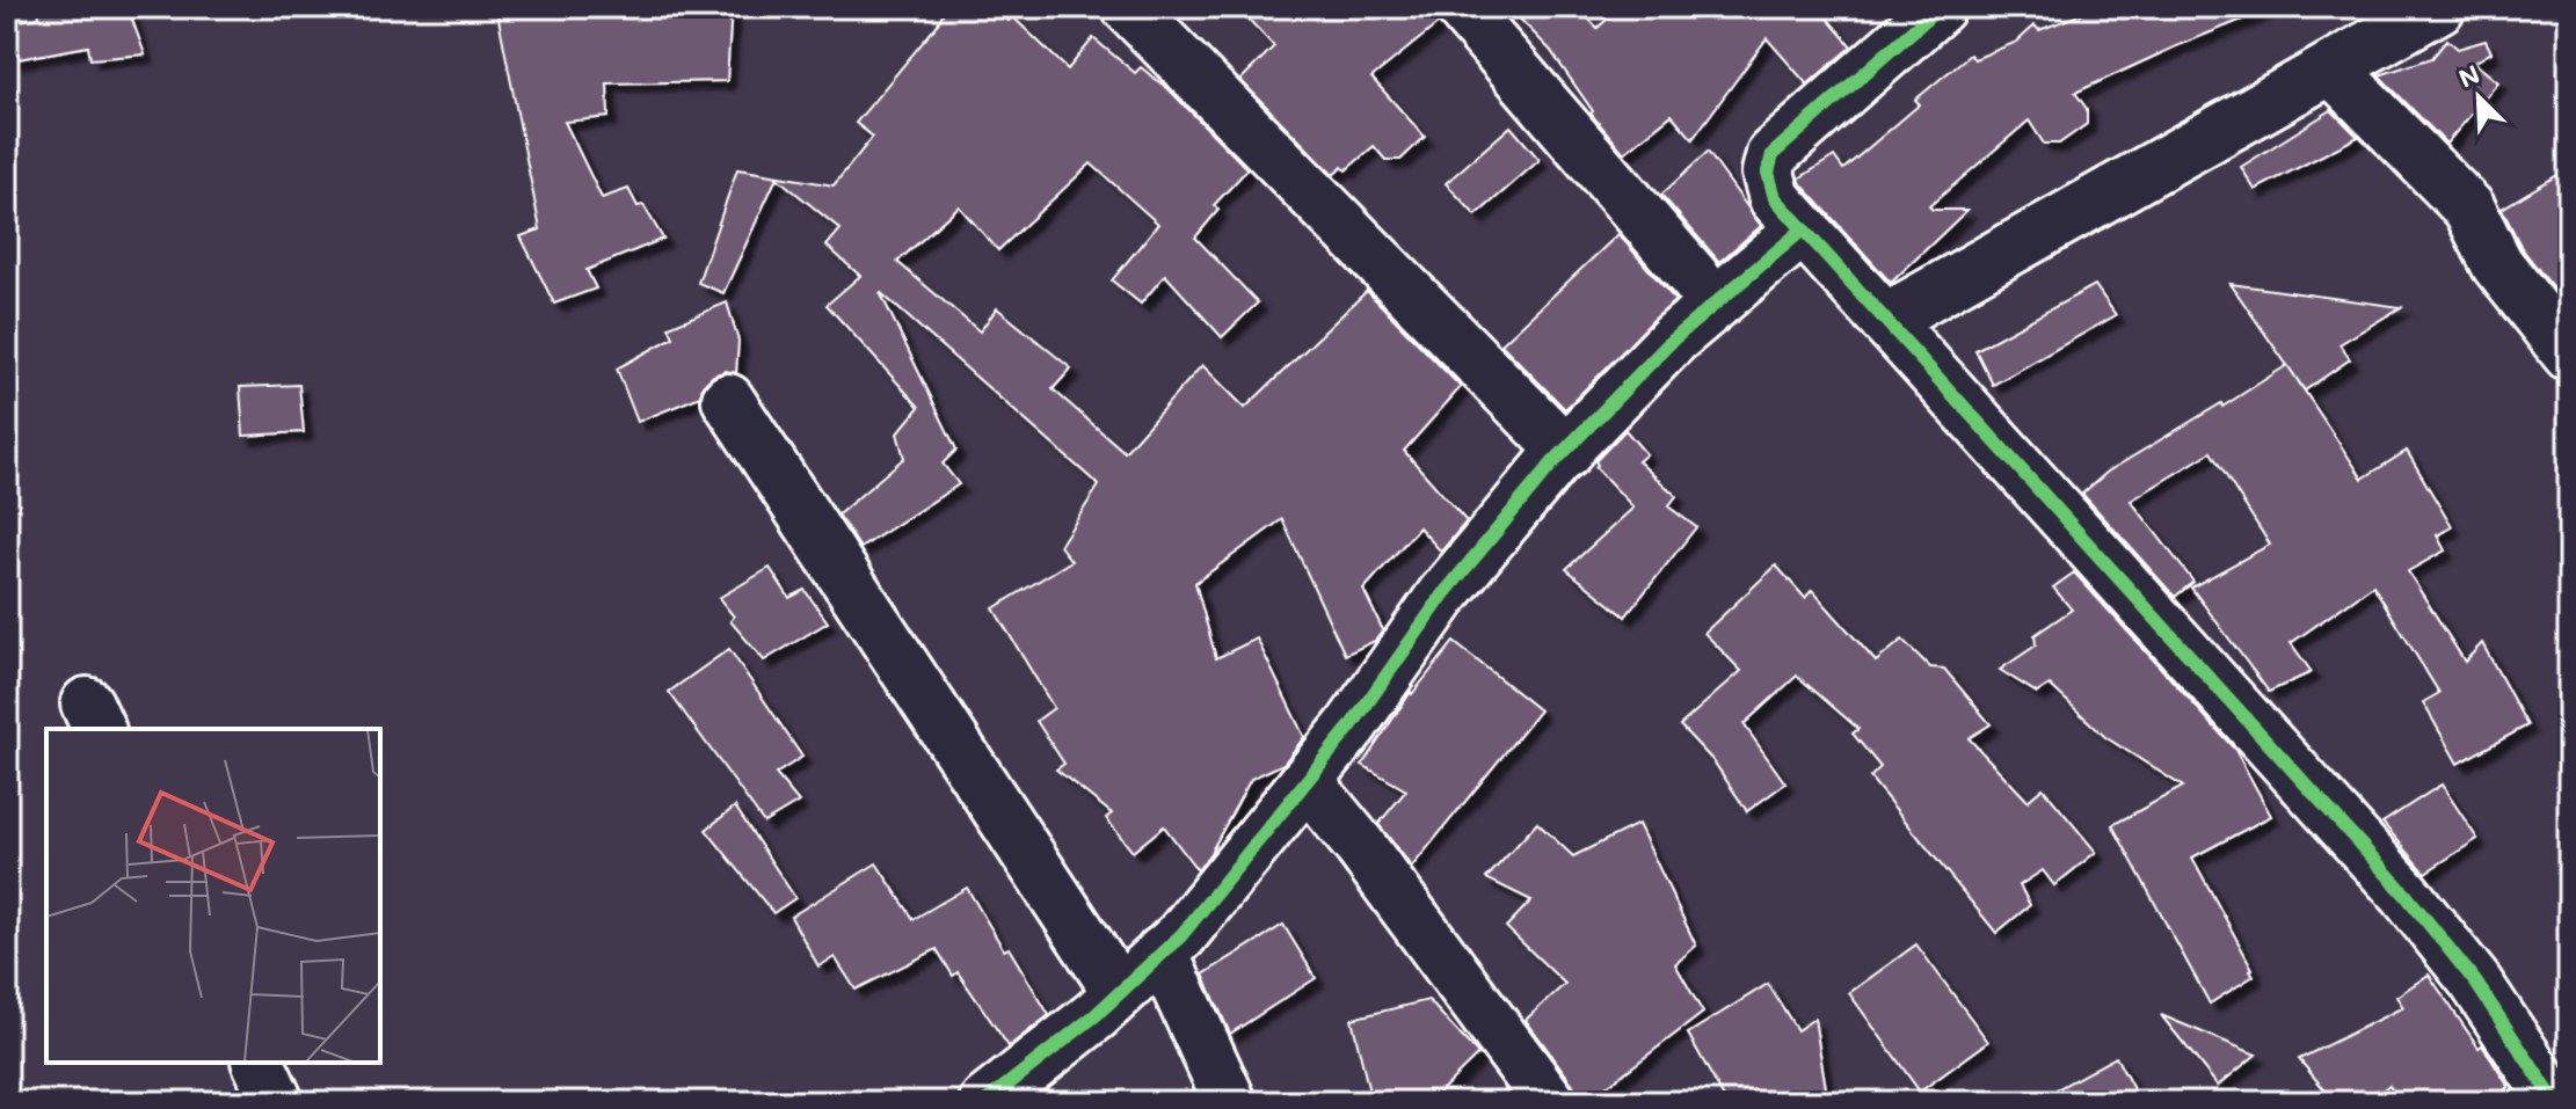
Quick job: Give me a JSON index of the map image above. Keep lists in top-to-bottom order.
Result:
{
  "north": "top left"
}
